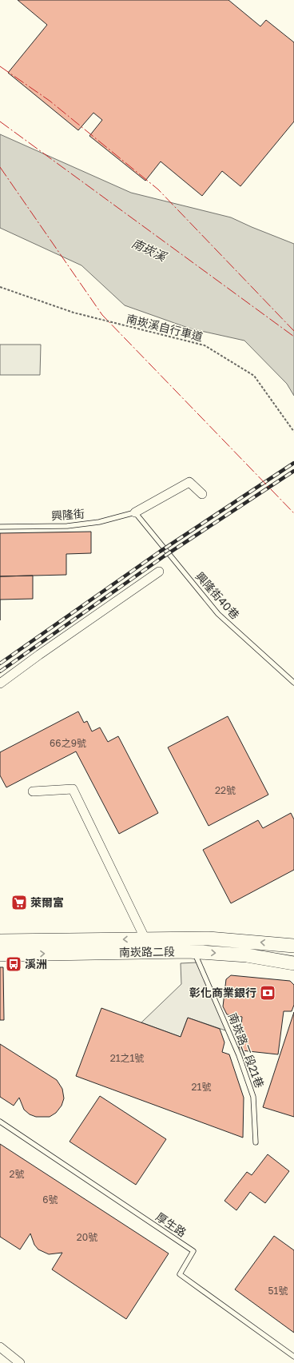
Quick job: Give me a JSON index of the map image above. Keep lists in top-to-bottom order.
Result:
{
  "streets": {
    "main road": ["南崁路二段"],
    "lane": [
      "興隆街",
      "興隆街40巷",
      "南崁路二段21巷",
      "厚生路"
    ],
    "path": ["南崁溪自行車道"]
  },
  "crossings": [
    ["興隆街", "興隆街40巷"],
    ["南崁路二段", "南崁路二段21巷"]
  ],
  "water": ["南崁溪"],
  "places": {
    "supermarket": ["萊爾富"],
    "bus stop": ["溪洲"],
    "bank": ["彰化商業銀行"]
  },
  "house_numbers": [
    "66之9號",
    "22號",
    "21之1號",
    "21號",
    "2號",
    "6號",
    "20號",
    "51號"
  ]
}
